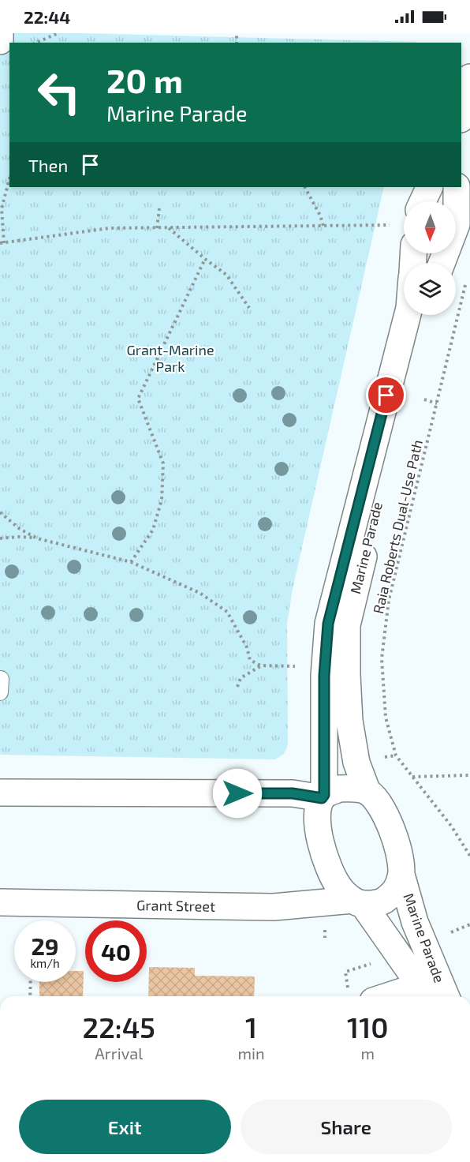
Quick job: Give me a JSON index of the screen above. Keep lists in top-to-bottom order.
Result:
{
  "streets": {
    "street": ["Marine Parade", "Grant Street"],
    "path": ["Raia Roberts Dual-Use Path"]
  },
  "crossings": [
    ["Marine Parade", "Grant Street"]
  ],
  "parks": ["Grant-Marine Park"],
  "north": "bottom",
  "page": {
    "status": "22:44",
    "turn": ["20 m", "Marine Parade"],
    "then": "Then",
    "speed": "29 km/h",
    "limit": "40",
    "eta": [
      "22:45",
      "Arrival",
      "1",
      "min",
      "110",
      "m"
    ],
    "buttons": ["Exit", "Share"]
  }
}
